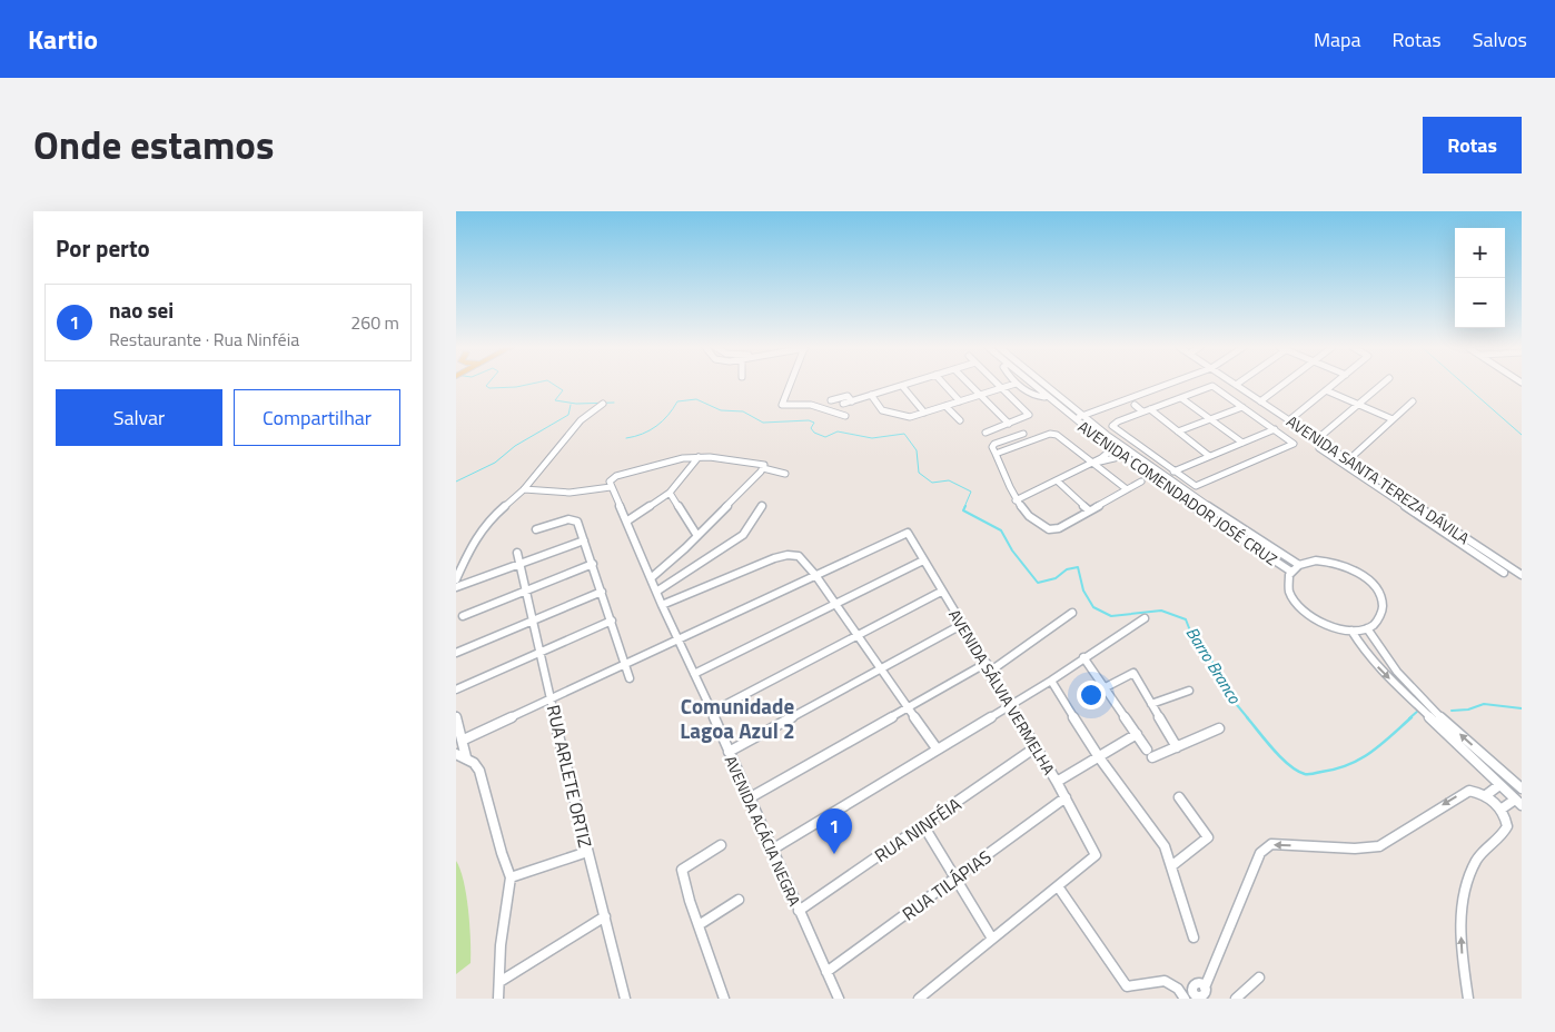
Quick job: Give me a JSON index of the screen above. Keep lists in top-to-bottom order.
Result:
{
  "streets": {
    "street": [
      "AVENIDA SANTA TEREZA DÁVILA",
      "AVENIDA COMENDADOR JOSÉ CRUZ",
      "AVENIDA SÁLVIA VERMELHA",
      "RUA ARLETE ORTIZ",
      "RUA NINFÉIA",
      "AVENIDA ACÁCIA NEGRA",
      "RUA TILÁPIAS"
    ]
  },
  "crossings": [
    ["AVENIDA SÁLVIA VERMELHA", "RUA NINFÉIA"],
    ["AVENIDA SÁLVIA VERMELHA", "RUA TILÁPIAS"],
    ["RUA NINFÉIA", "AVENIDA ACÁCIA NEGRA"],
    ["AVENIDA ACÁCIA NEGRA", "RUA TILÁPIAS"]
  ],
  "districts": ["Comunidade Lagoa Azul 2"],
  "water": ["Barro Branco"],
  "page": {
    "header": "Kartio",
    "nav": ["Mapa", "Rotas", "Salvos"],
    "title": "Onde estamos",
    "buttons": [
      "Rotas",
      ["Salvar", "Compartilhar"]
    ],
    "heading": "Por perto",
    "map_buttons": ["+", "−"],
    "list": [
      {
        "mark": "1",
        "name": "nao sei",
        "note": "Restaurante · Rua Ninféia",
        "value": "260 m"
      }
    ],
    "pins": "1"
  }
}
